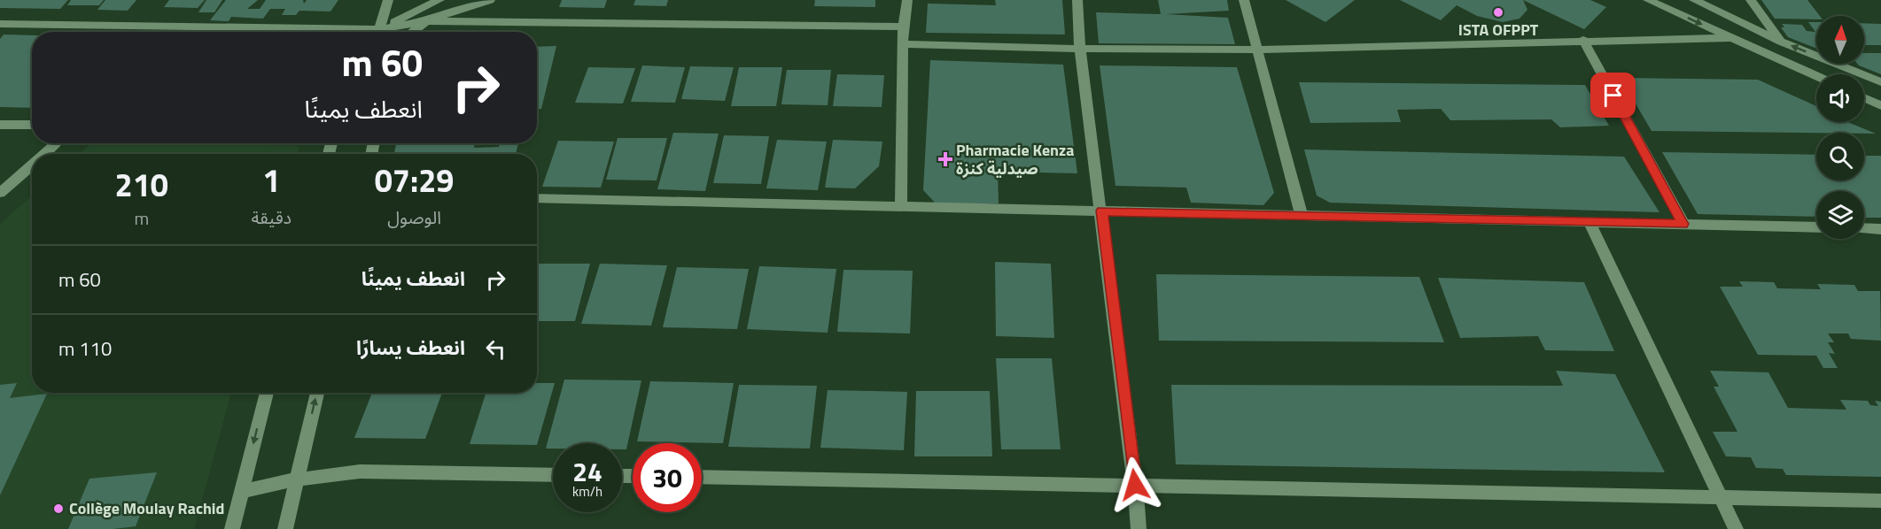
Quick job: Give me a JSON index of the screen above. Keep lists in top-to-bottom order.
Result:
{
  "places": {
    "other": ["ISTA OFPPT", "Collège Moulay Rachid"],
    "health": ["Pharmacie Kenza صيدلية كنزة"]
  },
  "north": "top",
  "page": {
    "turn": ["60 m", "انعطف يمينًا"],
    "eta": [
      "07:29",
      "الوصول",
      "1",
      "دقيقة",
      "210",
      "m"
    ],
    "list": [
      {
        "name": "انعطف يمينًا",
        "value": "60 m"
      },
      {
        "name": "انعطف يسارًا",
        "value": "110 m"
      }
    ],
    "speed": "24 km/h",
    "limit": "30"
  }
}
